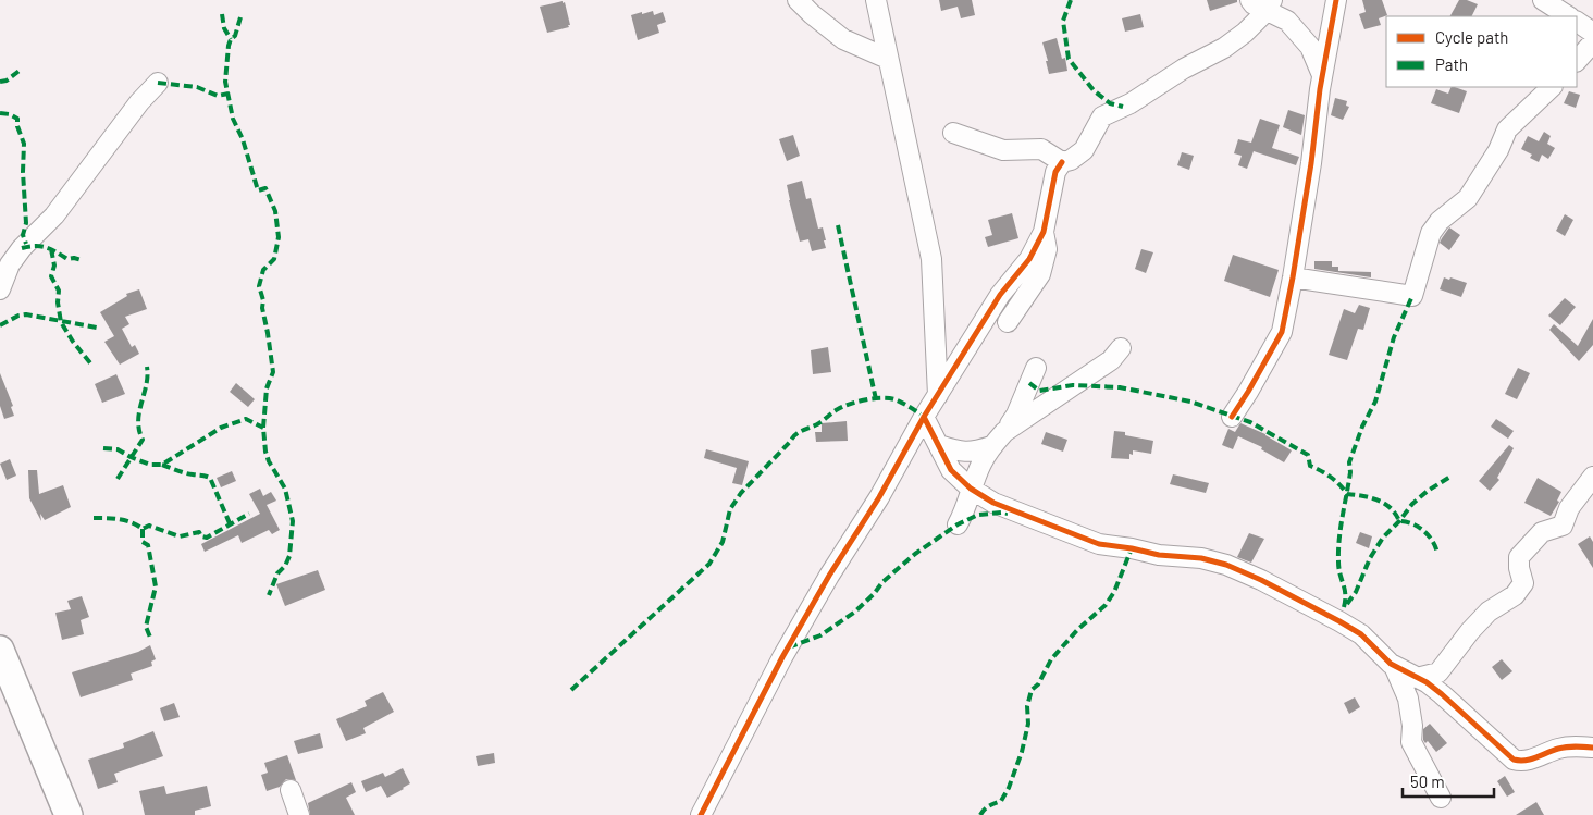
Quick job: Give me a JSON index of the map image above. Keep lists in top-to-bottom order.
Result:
{
  "legend": ["Cycle path", "Path"],
  "scale_bar": "50 m"
}
